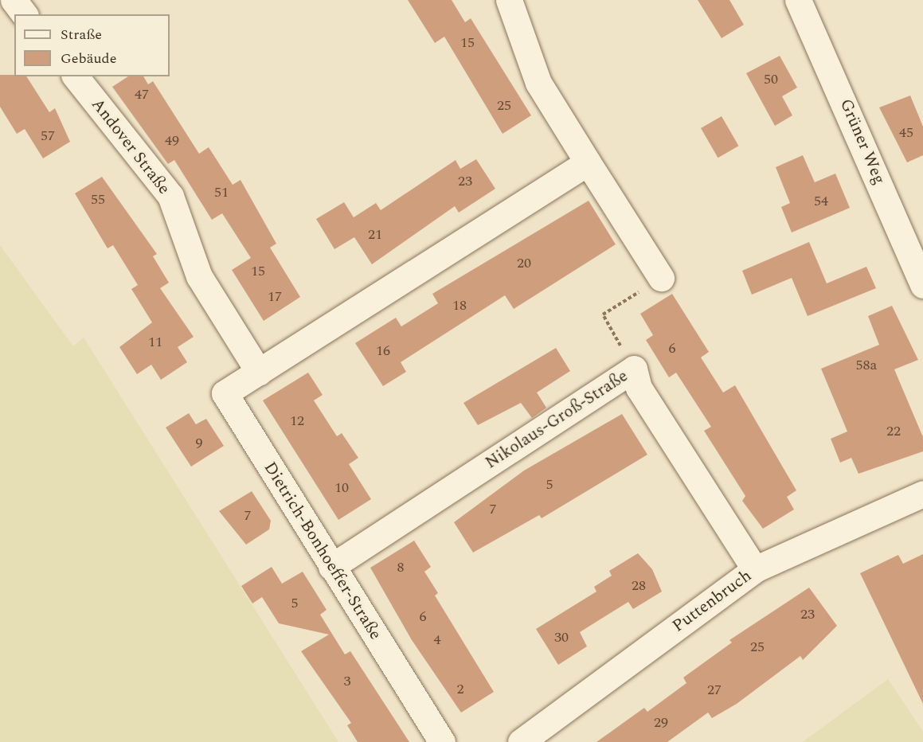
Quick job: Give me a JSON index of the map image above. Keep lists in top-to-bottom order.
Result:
{
  "streets": {
    "street": [
      "Grüner Weg",
      "Andover Straße",
      "Nikolaus-Groß-Straße",
      "Dietrich-Bonhoeffer-Straße",
      "Puttenbruch"
    ]
  },
  "crossings": [
    ["Andover Straße", "Dietrich-Bonhoeffer-Straße"],
    ["Nikolaus-Groß-Straße", "Dietrich-Bonhoeffer-Straße"],
    ["Nikolaus-Groß-Straße", "Puttenbruch"]
  ],
  "house_numbers": [
    "15",
    "50",
    "47",
    "25",
    "45",
    "57",
    "49",
    "23",
    "51",
    "55",
    "54",
    "21",
    "20",
    "15",
    "17",
    "18",
    "11",
    "6",
    "16",
    "58a",
    "12",
    "22",
    "9",
    "5",
    "10",
    "7",
    "7",
    "8",
    "28",
    "5",
    "23",
    "6",
    "30",
    "4",
    "25",
    "3",
    "2",
    "27",
    "29"
  ],
  "legend": ["Straße", "Gebäude"]
}
